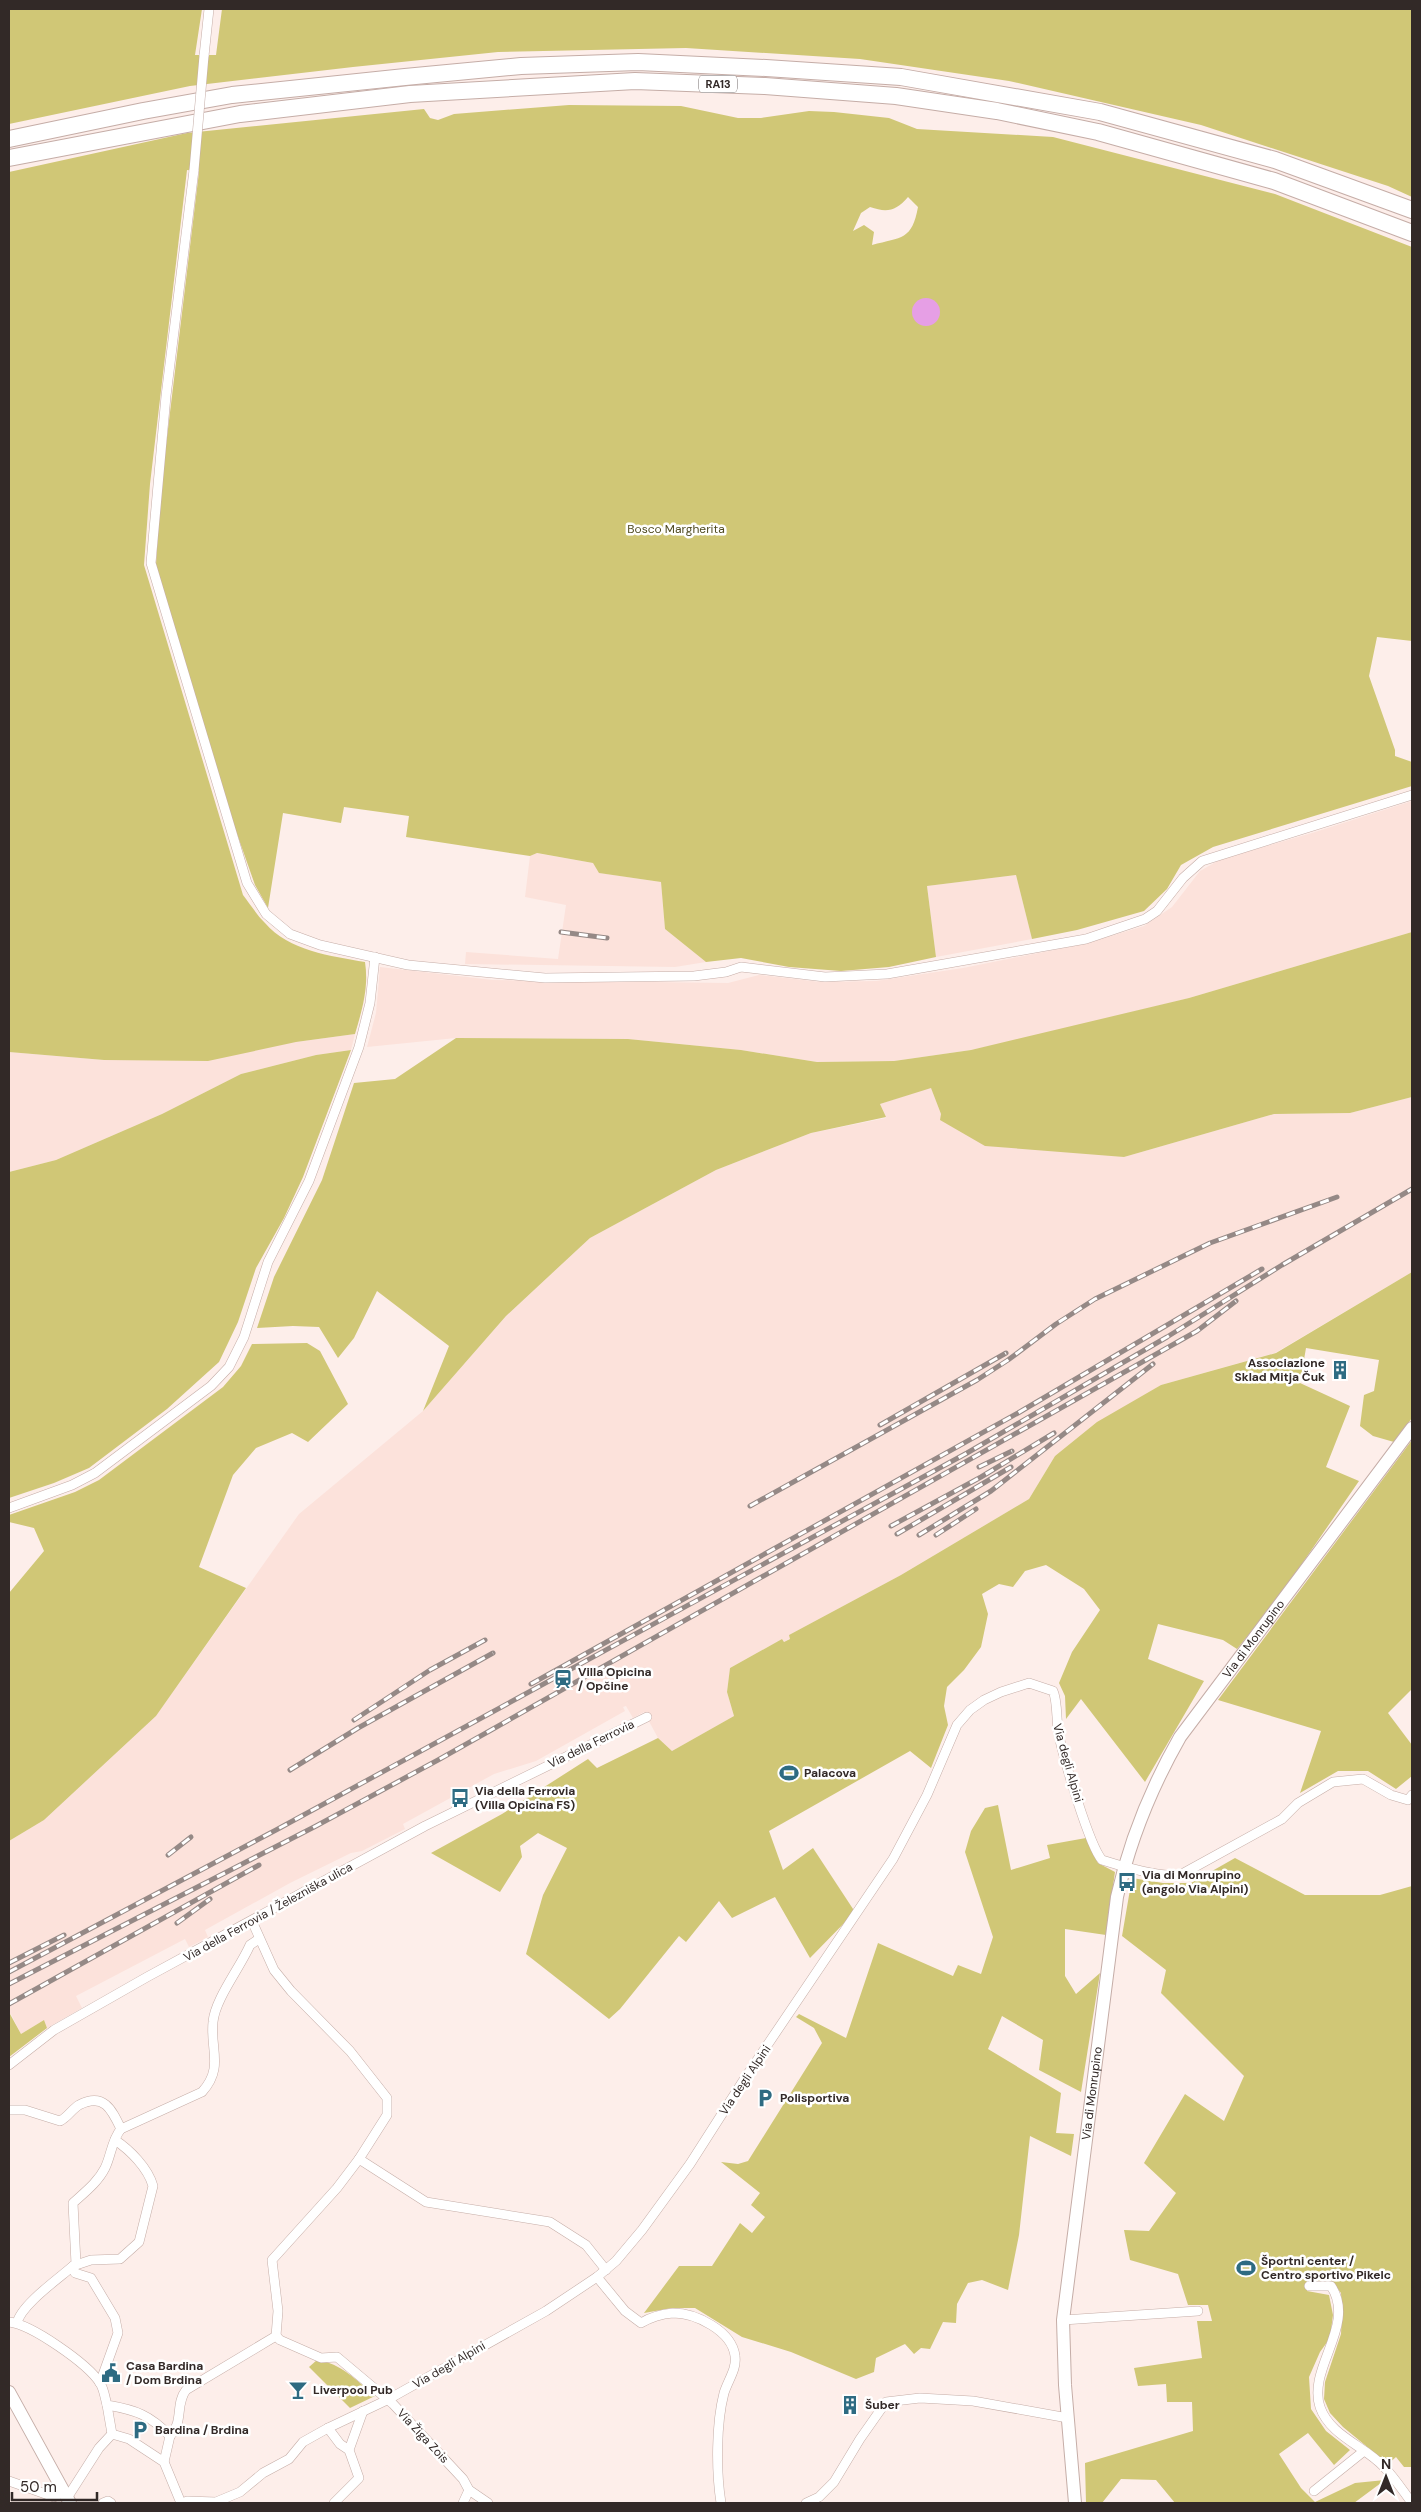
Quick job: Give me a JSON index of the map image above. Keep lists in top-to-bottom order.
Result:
{
  "streets": {
    "highway": ["RA13"],
    "main road": ["Via di Monrupino"],
    "street": [
      "Via della Ferrovia",
      "Via degli Alpini",
      "Via della Ferrovia / Železniška ulica",
      "Via Žiga Zois"
    ]
  },
  "crossings": [
    ["Via di Monrupino", "Via degli Alpini"],
    ["Via della Ferrovia", "Via della Ferrovia / Železniška ulica"],
    ["Via degli Alpini", "Via Žiga Zois"]
  ],
  "parks": ["Bosco Margherita"],
  "places": {
    "building": ["Associazione Sklad Mitja Čuk", "Šuber"],
    "station": ["Villa Opicina / Opčine"],
    "sports": ["Palacova", "Športni center / Centro sportivo Pikelc"],
    "bus stop": ["Via della Ferrovia (Villa Opicina FS)", "Via di Monrupino (angolo Via Alpini)"],
    "parking": ["Polisportiva", "Bardina / Brdina"],
    "public building": ["Casa Bardina / Dom Brdina"],
    "bar": ["Liverpool Pub"]
  },
  "scale_bar": "50 m",
  "north": "top"
}
